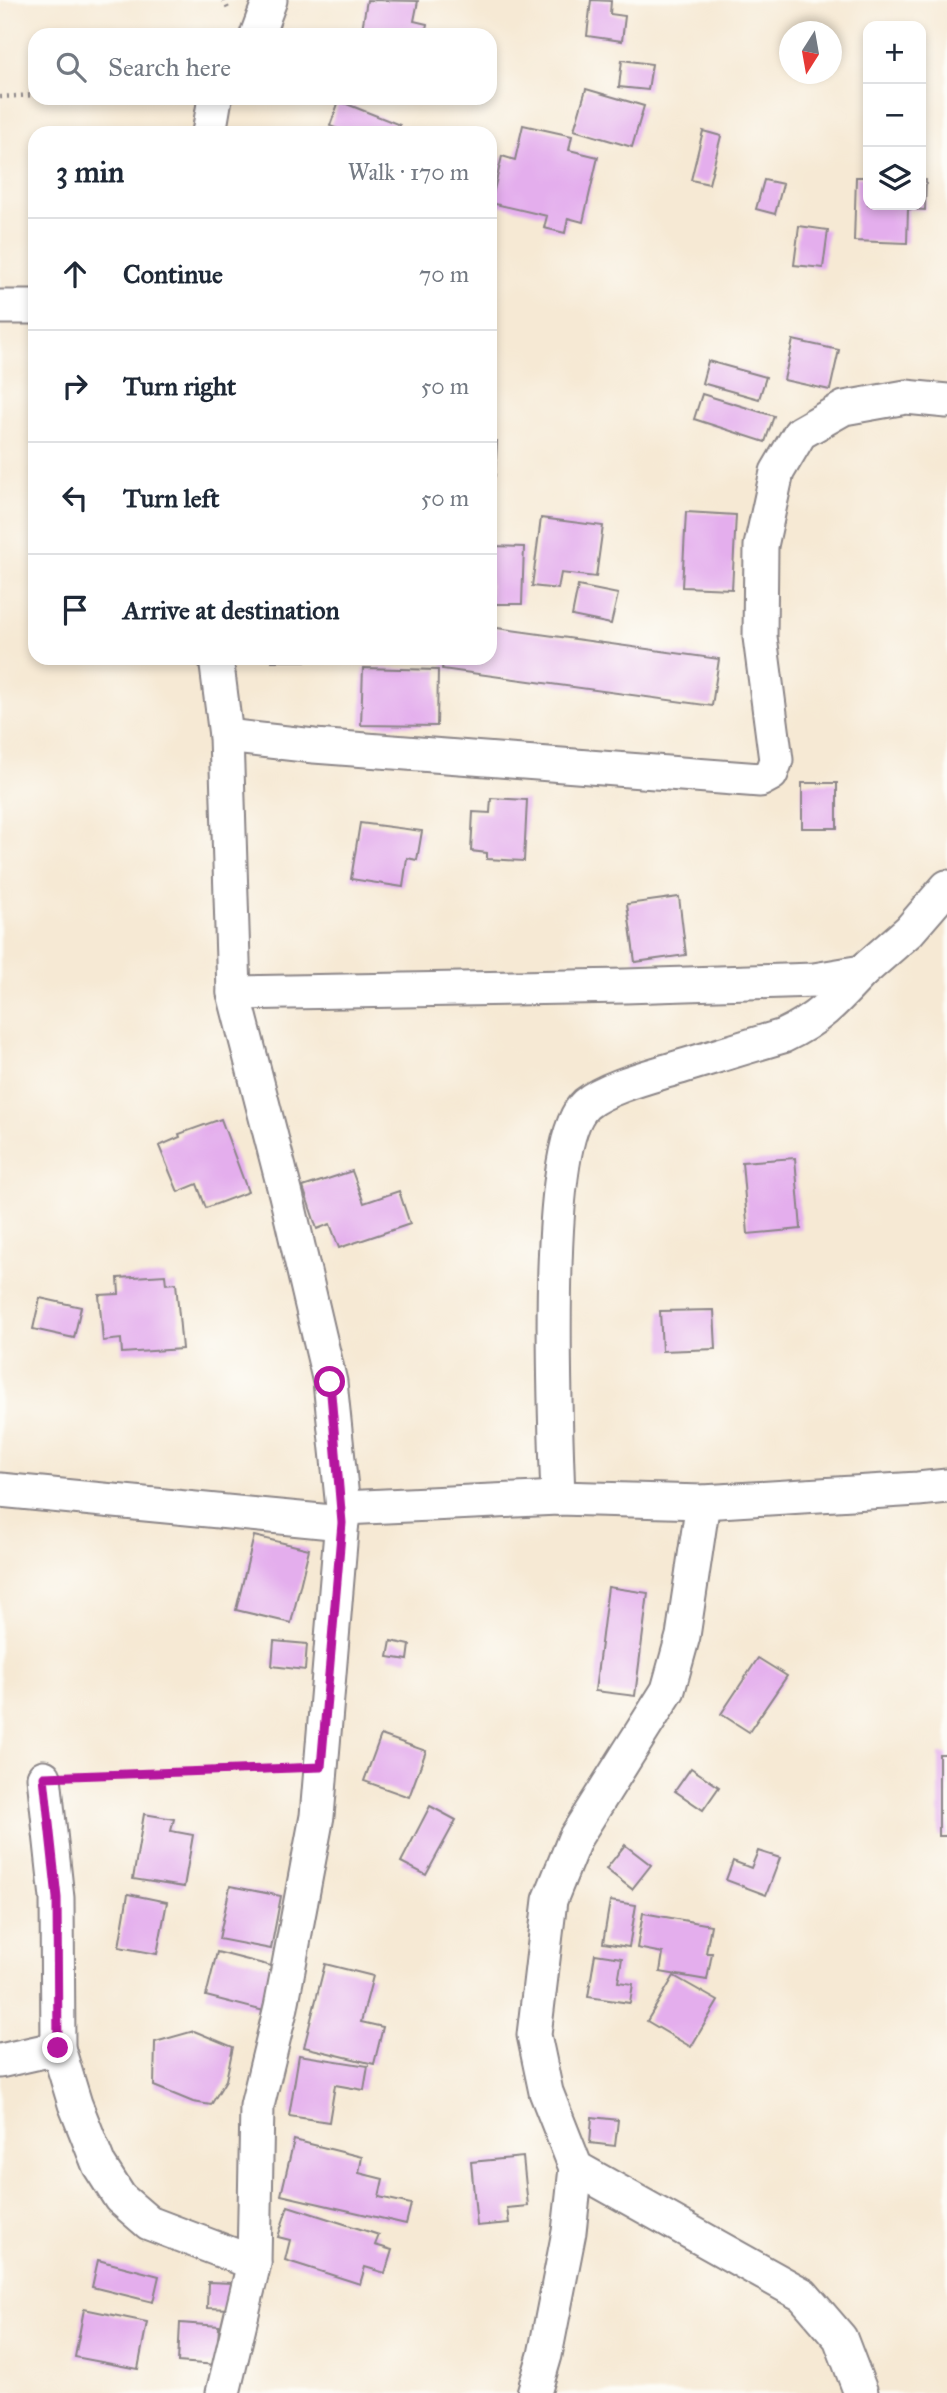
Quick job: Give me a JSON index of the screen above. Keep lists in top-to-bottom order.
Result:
{
  "north": "bottom",
  "page": {
    "map_buttons": ["+", "−"],
    "search": "Search here",
    "heading": ["3 min", "Walk · 170 m"],
    "list": [
      ["Continue", "70 m"],
      ["Turn right", "50 m"],
      ["Turn left", "50 m"],
      "Arrive at destination"
    ]
  }
}
